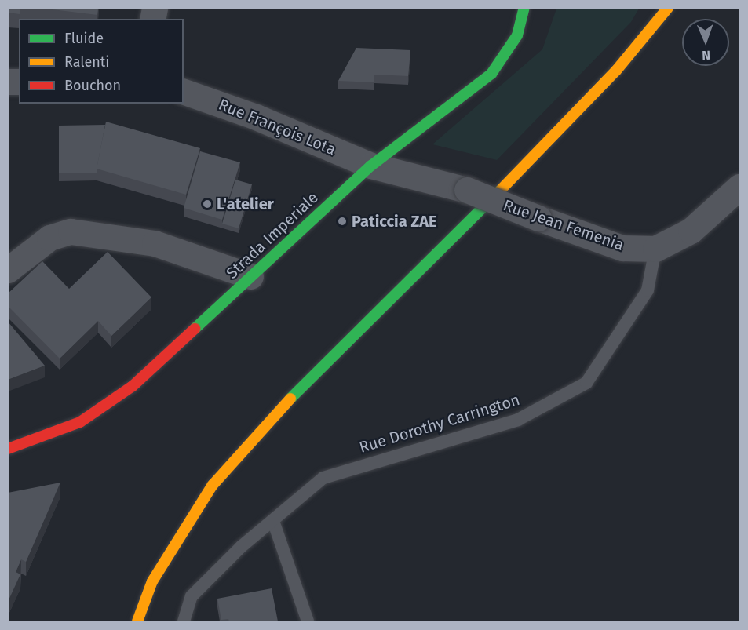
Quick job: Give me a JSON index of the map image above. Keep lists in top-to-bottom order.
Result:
{
  "streets": {
    "street": ["Rue François Lota", "Rue Jean Femenia", "Strada Imperiale"],
    "lane": ["Rue Dorothy Carrington"]
  },
  "crossings": [
    ["Rue François Lota", "Rue Jean Femenia"],
    ["Rue François Lota", "Strada Imperiale"],
    ["Rue Jean Femenia", "Strada Imperiale"],
    ["Rue Jean Femenia", "Rue Dorothy Carrington"]
  ],
  "places": ["L'atelier", "Paticcia ZAE"],
  "legend": ["Fluide", "Ralenti", "Bouchon"],
  "north": "bottom"
}
